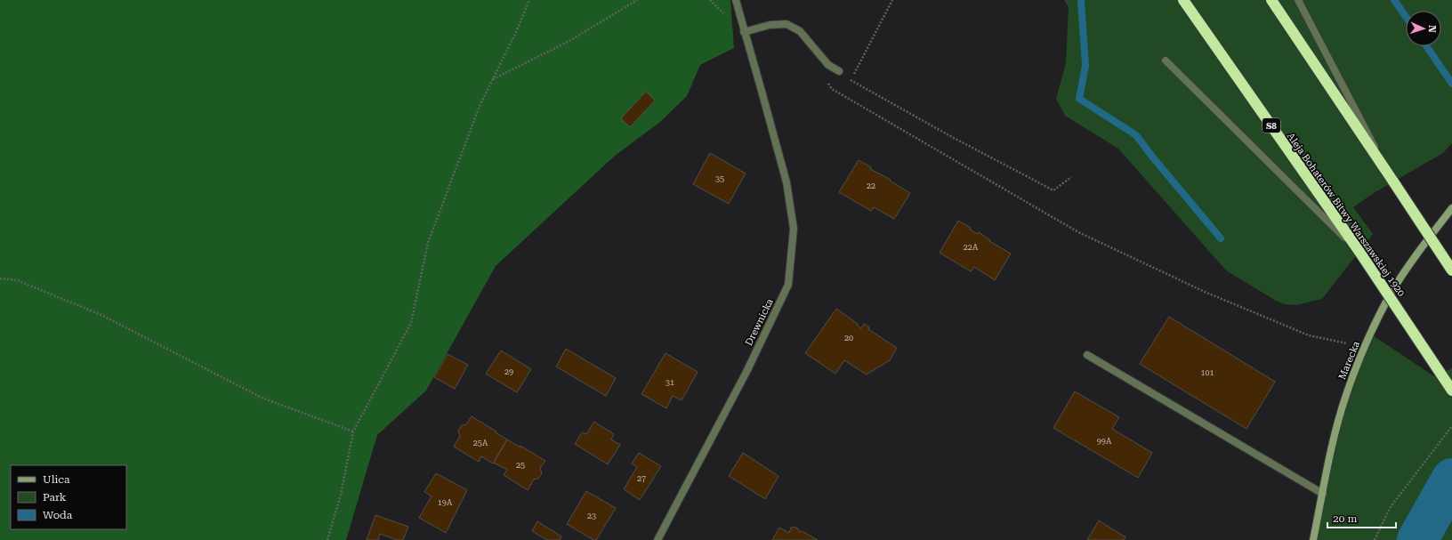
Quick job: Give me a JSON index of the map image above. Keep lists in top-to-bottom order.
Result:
{
  "streets": {
    "highway": ["S8", "Aleja Bohaterów Bitwy Warszawskiej 1920"],
    "street": ["Drewnicka", "Marecka"]
  },
  "house_numbers": [
    "35",
    "22",
    "22A",
    "20",
    "29",
    "101",
    "31",
    "99A",
    "25A",
    "25",
    "27",
    "19A",
    "23"
  ],
  "legend": ["Ulica", "Park", "Woda"],
  "scale_bar": "20 m",
  "north": "right"
}
